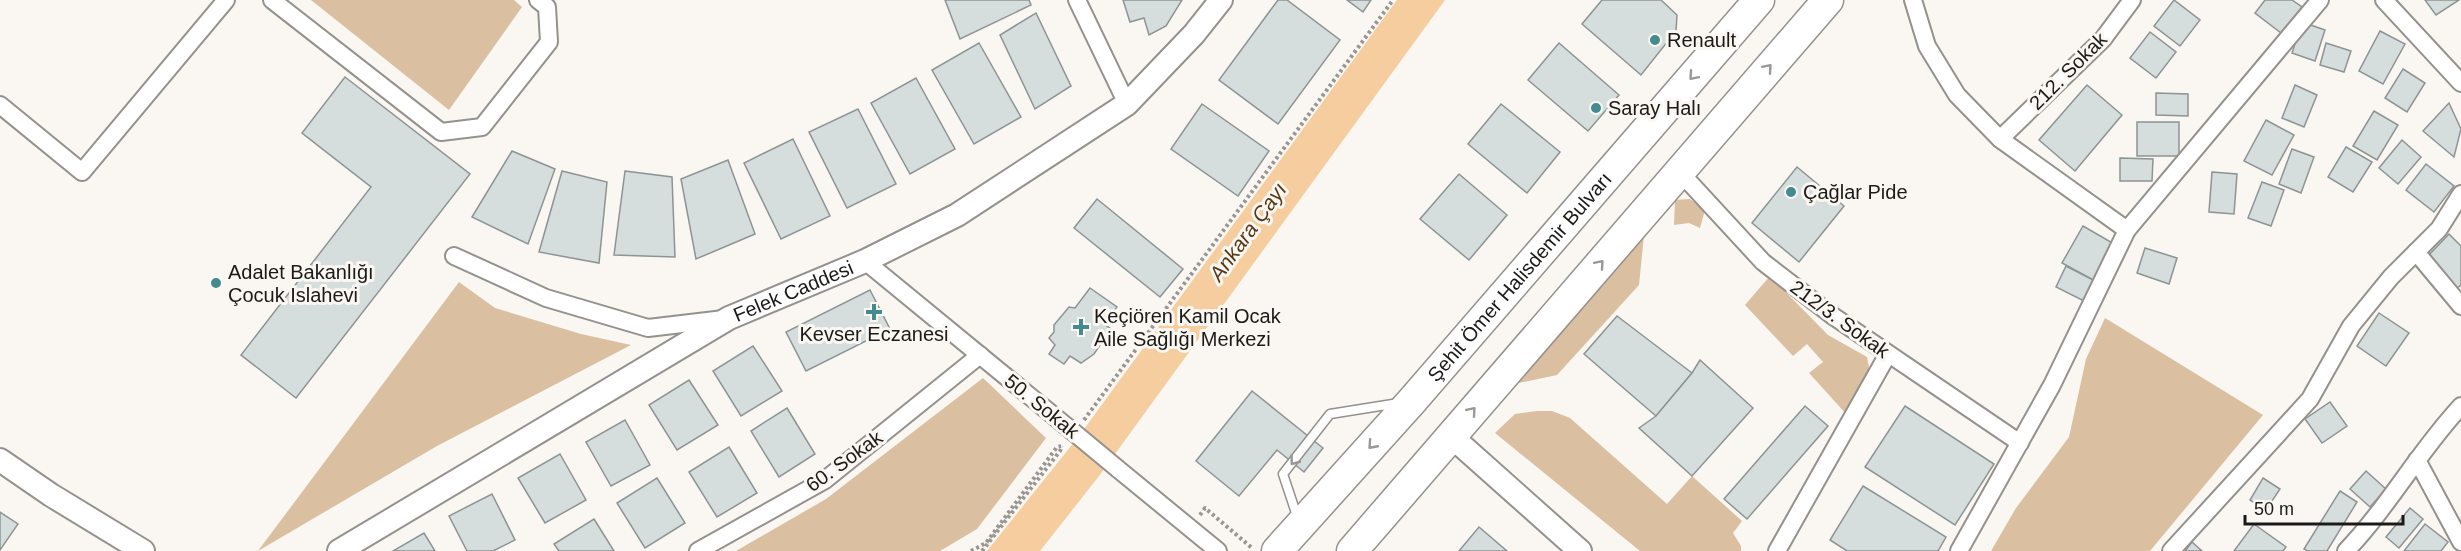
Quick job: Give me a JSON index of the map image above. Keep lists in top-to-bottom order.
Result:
{
  "streets": {
    "highway": ["Şehit Ömer Halisdemir Bulvarı"],
    "street": [
      "212. Sokak",
      "Felek Caddesi",
      "212/3. Sokak",
      "50. Sokak",
      "60. Sokak"
    ]
  },
  "crossings": [
    ["Felek Caddesi", "50. Sokak"],
    ["50. Sokak", "60. Sokak"]
  ],
  "water": ["Ankara Çayı"],
  "places": {
    "other": [
      "Renault",
      "Saray Halı",
      "Çağlar Pide",
      "Adalet Bakanlığı Çocuk Islahevi"
    ],
    "health": ["Kevser Eczanesi", "Keçiören Kamil Ocak Aile Sağlığı Merkezi"]
  },
  "scale_bar": "50 m"
}
